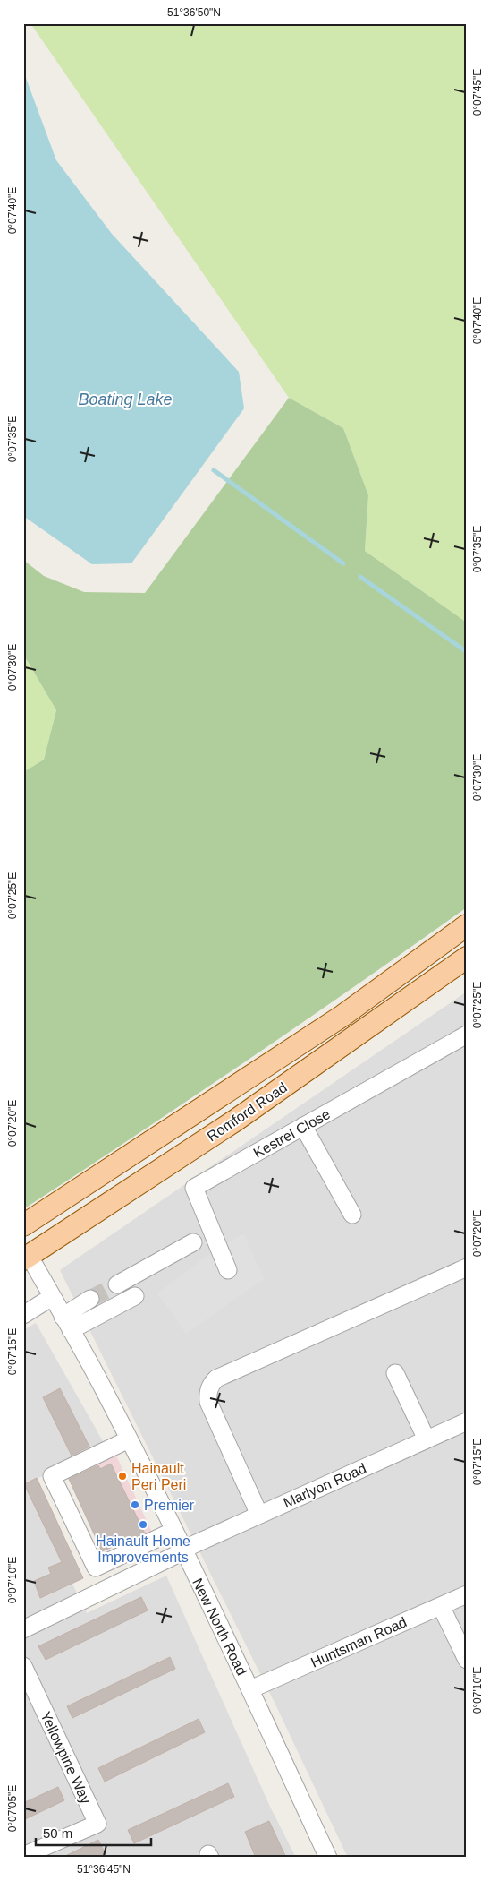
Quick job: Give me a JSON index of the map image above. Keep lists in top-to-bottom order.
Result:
{
  "streets": {
    "main road": ["Romford Road"],
    "street": [
      "Kestrel Close",
      "Marlyon Road",
      "New North Road",
      "Huntsman Road",
      "Yellowpine Way"
    ]
  },
  "crossings": [
    ["Romford Road", "New North Road"],
    ["Marlyon Road", "New North Road"],
    ["New North Road", "Huntsman Road"]
  ],
  "water": ["Boating Lake"],
  "places": ["Hainault Peri Peri", "Premier", "Hainault Home Improvements"],
  "scale_bar": "50 m",
  "coordinates": [
    "51°36'50\"N",
    "0°07'45\"E",
    "0°07'40\"E",
    "0°07'35\"E",
    "0°07'30\"E",
    "0°07'25\"E",
    "0°07'20\"E",
    "0°07'15\"E",
    "0°07'10\"E",
    "0°07'05\"E",
    "51°36'45\"N"
  ]
}
